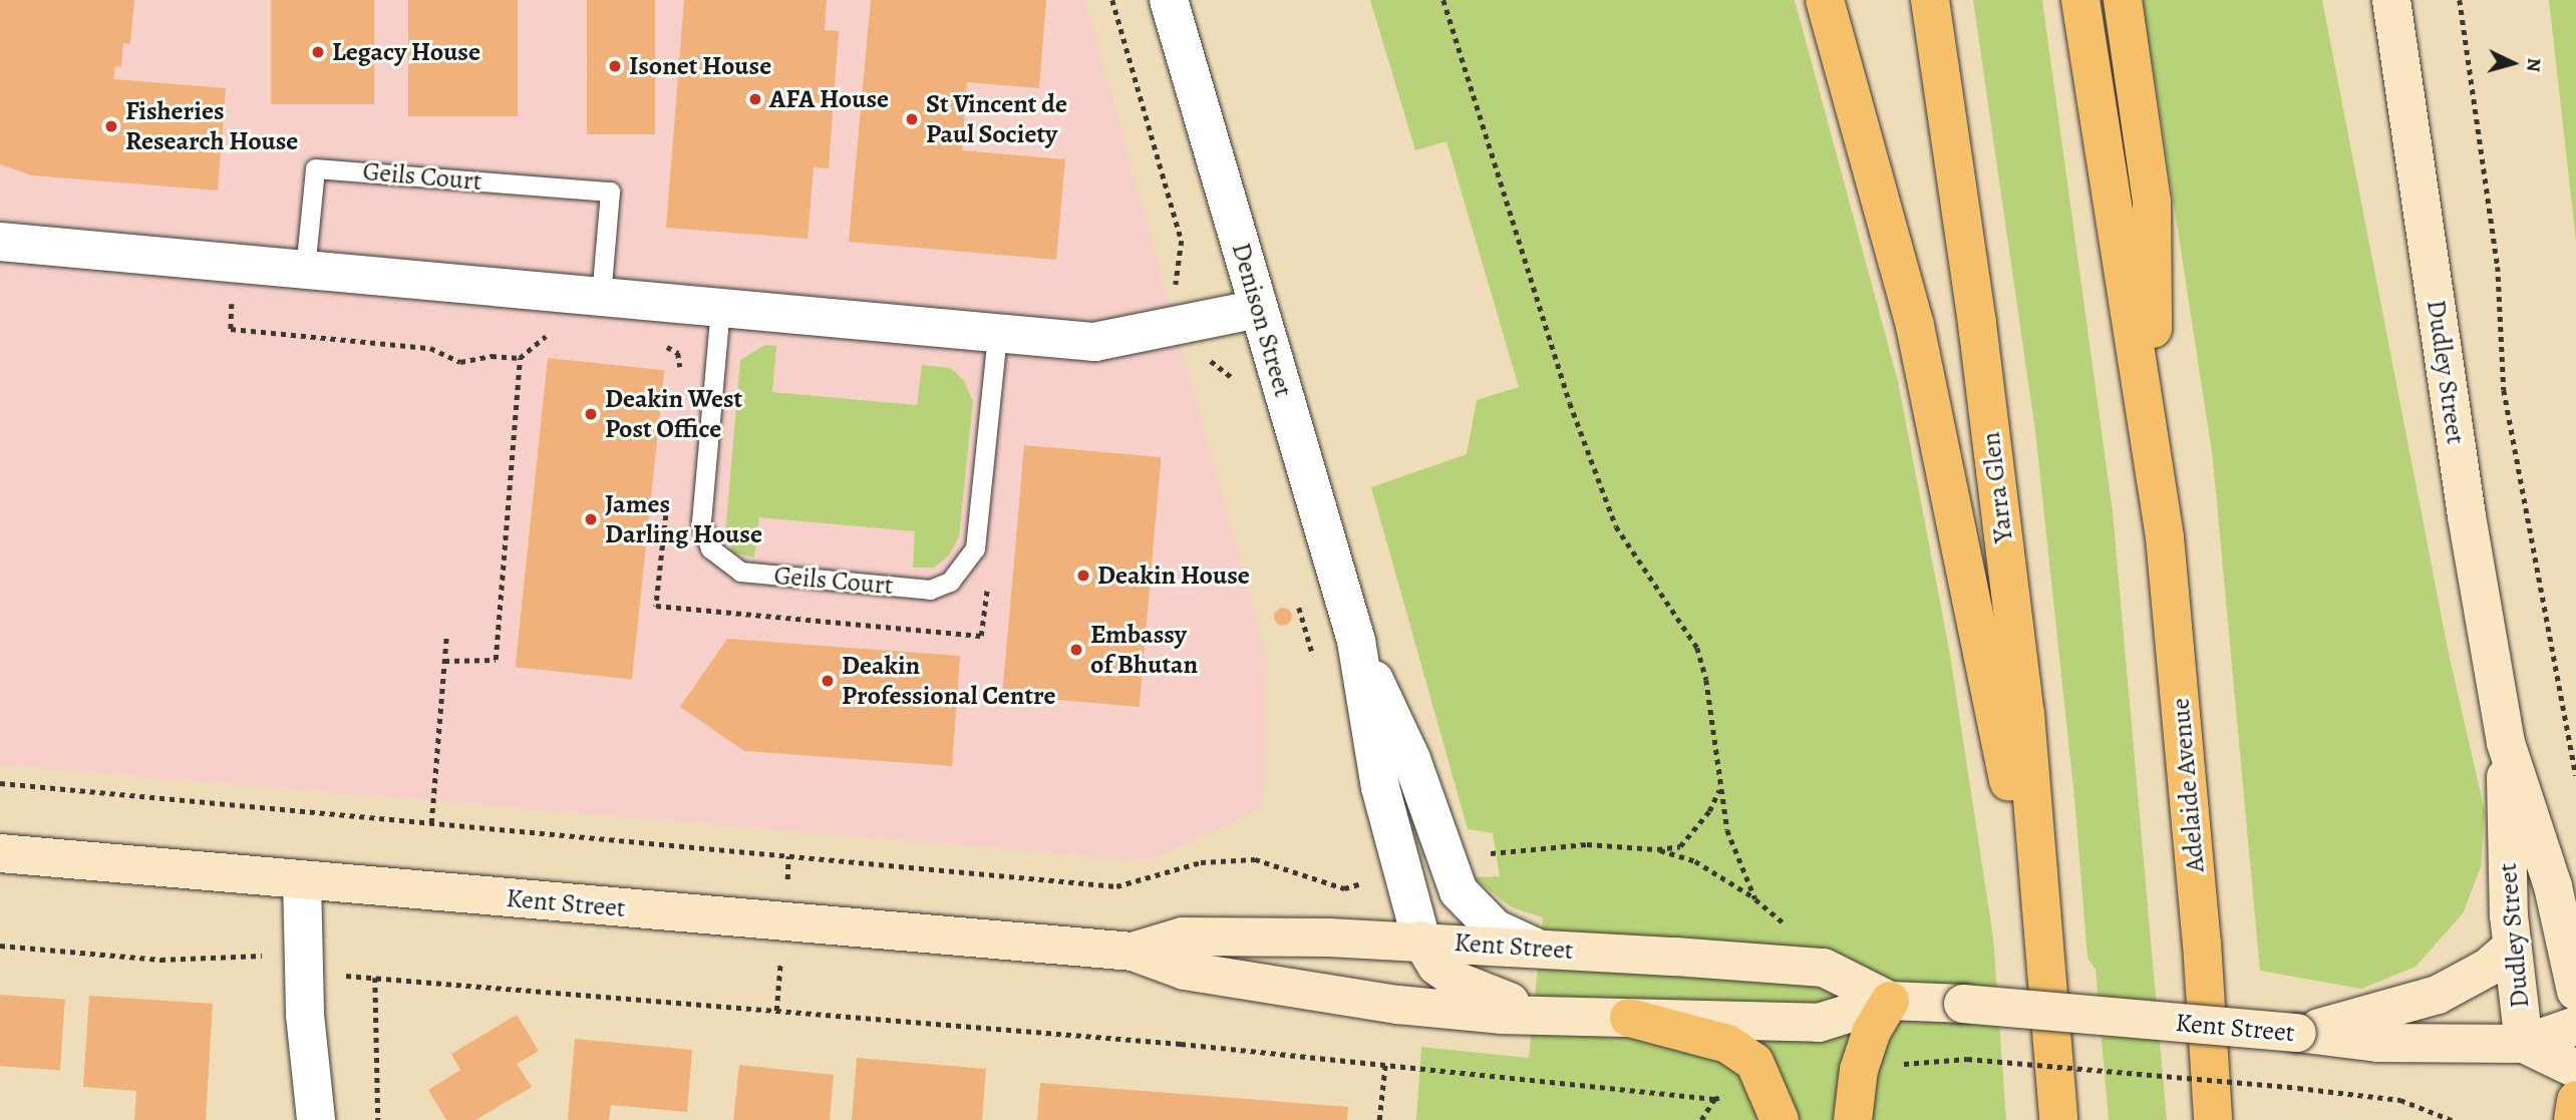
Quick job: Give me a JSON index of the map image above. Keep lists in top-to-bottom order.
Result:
{
  "streets": {
    "highway": ["Yarra Glen", "Adelaide Avenue"],
    "main road": ["Denison Street", "Dudley Street", "Kent Street"],
    "lane": ["Geils Court"]
  },
  "crossings": [
    ["Denison Street", "Kent Street"],
    ["Dudley Street", "Kent Street"]
  ],
  "places": [
    "Legacy House",
    "Isonet House",
    "AFA House",
    "St Vincent de Paul Society",
    "Fisheries Research House",
    "Deakin West Post Office",
    "James Darling House",
    "Deakin House",
    "Embassy of Bhutan",
    "Deakin Professional Centre"
  ],
  "north": "right"
}
